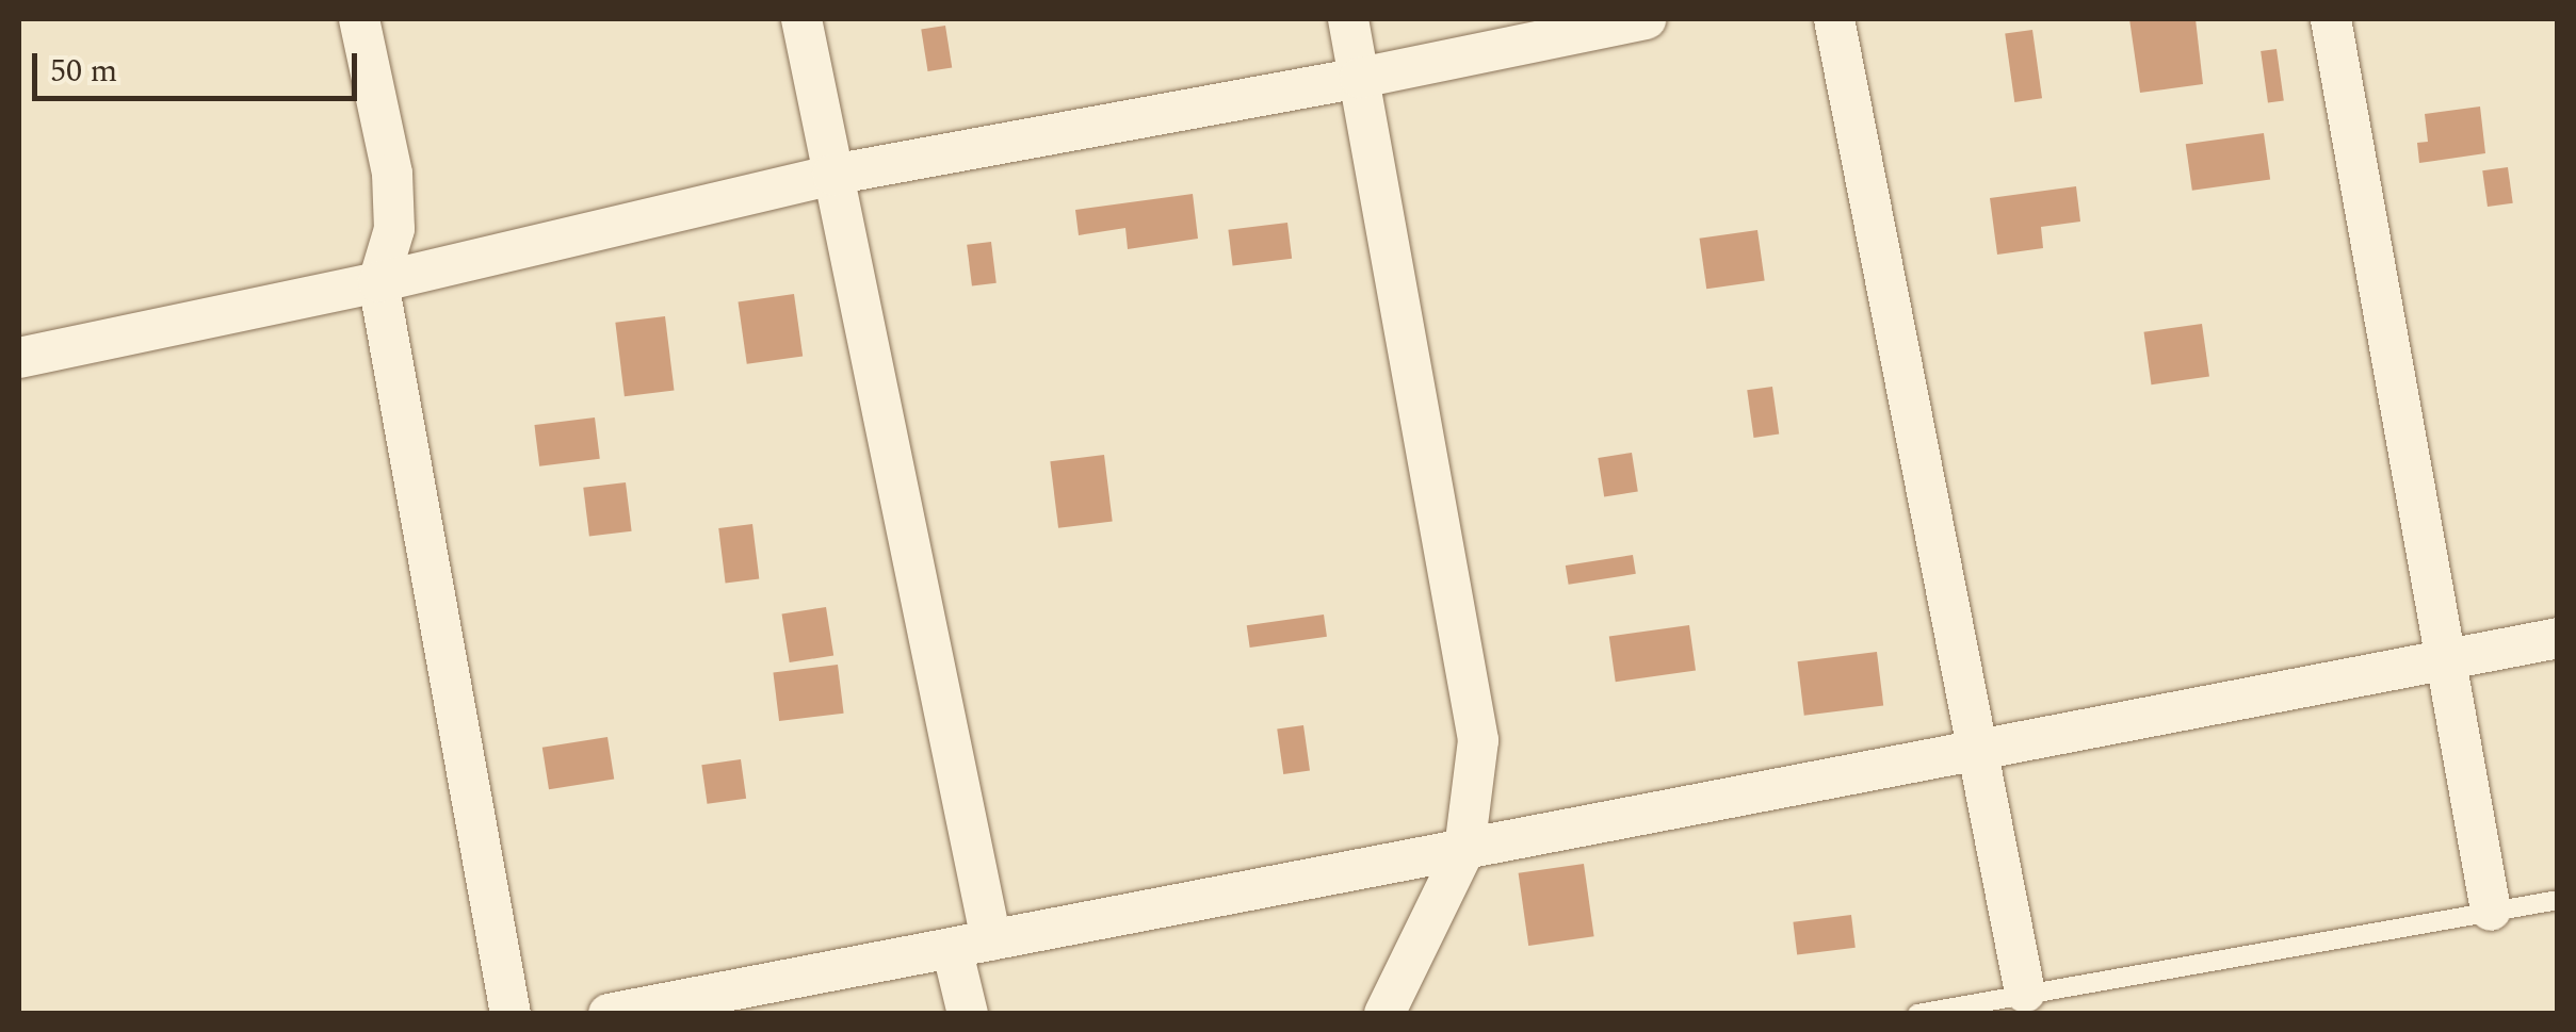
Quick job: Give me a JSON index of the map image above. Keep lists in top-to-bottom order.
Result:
{
  "scale_bar": "50 m"
}
